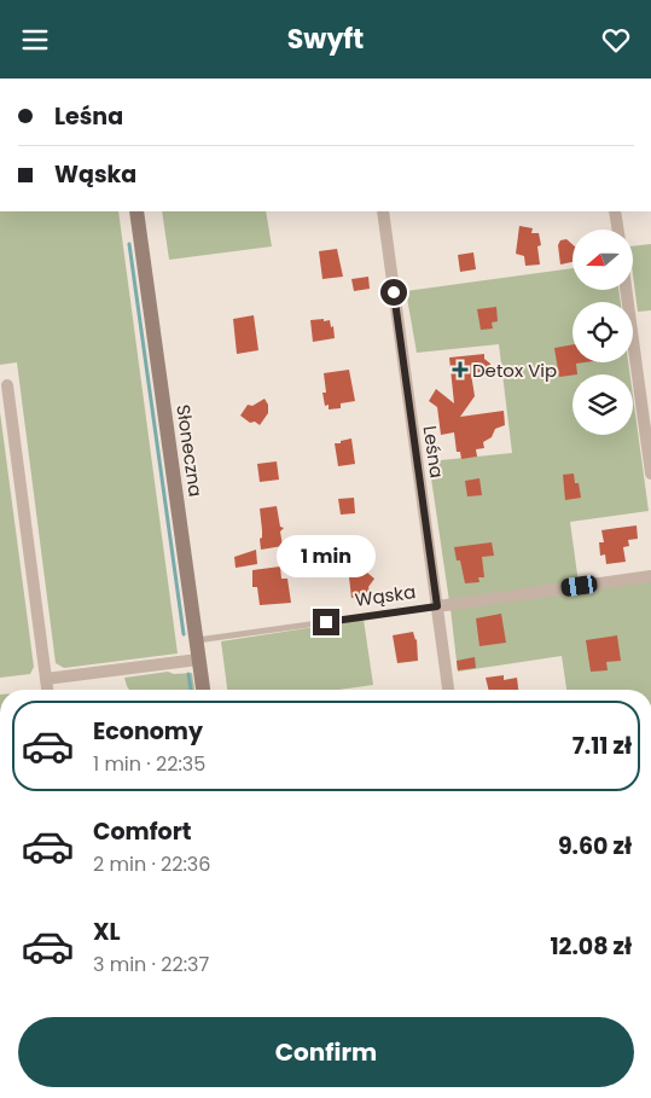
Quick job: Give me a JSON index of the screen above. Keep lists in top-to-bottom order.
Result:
{
  "streets": {
    "main road": ["Słoneczna"],
    "street": ["Leśna", "Wąska"]
  },
  "crossings": [
    ["Słoneczna", "Wąska"],
    ["Leśna", "Wąska"]
  ],
  "places": {
    "health": ["Detox Vip"]
  },
  "north": "left",
  "page": {
    "header": "Swyft",
    "banner": ["Leśna", "Wąska"],
    "bubble": "1 min",
    "list": [
      {
        "name": "Economy",
        "note": "1 min · 22:35",
        "value": "7.11 zł"
      },
      {
        "name": "Comfort",
        "note": "2 min · 22:36",
        "value": "9.60 zł"
      },
      {
        "name": "XL",
        "note": "3 min · 22:37",
        "value": "12.08 zł"
      }
    ],
    "buttons": "Confirm"
  }
}
